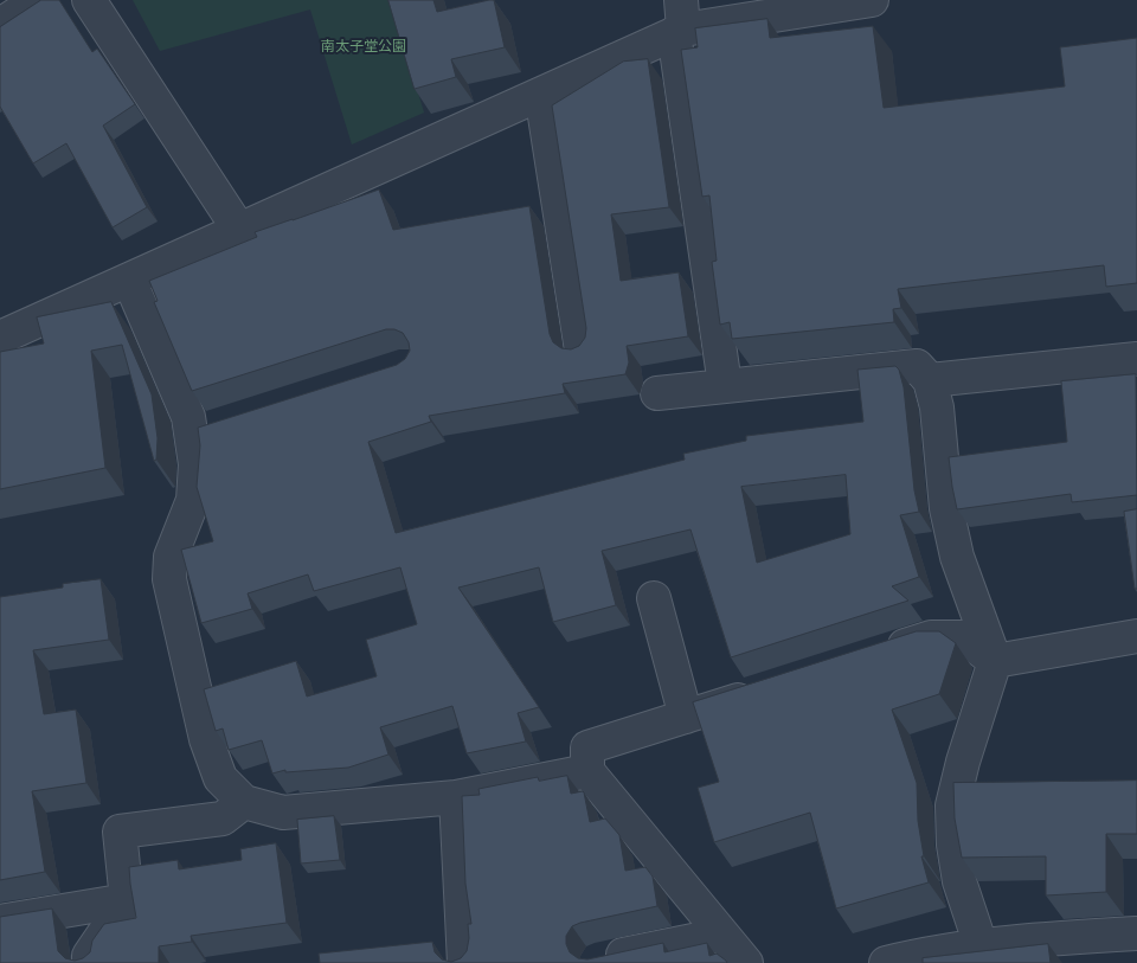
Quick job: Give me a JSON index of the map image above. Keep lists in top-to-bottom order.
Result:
{
  "parks": ["南太子堂公園"]
}
